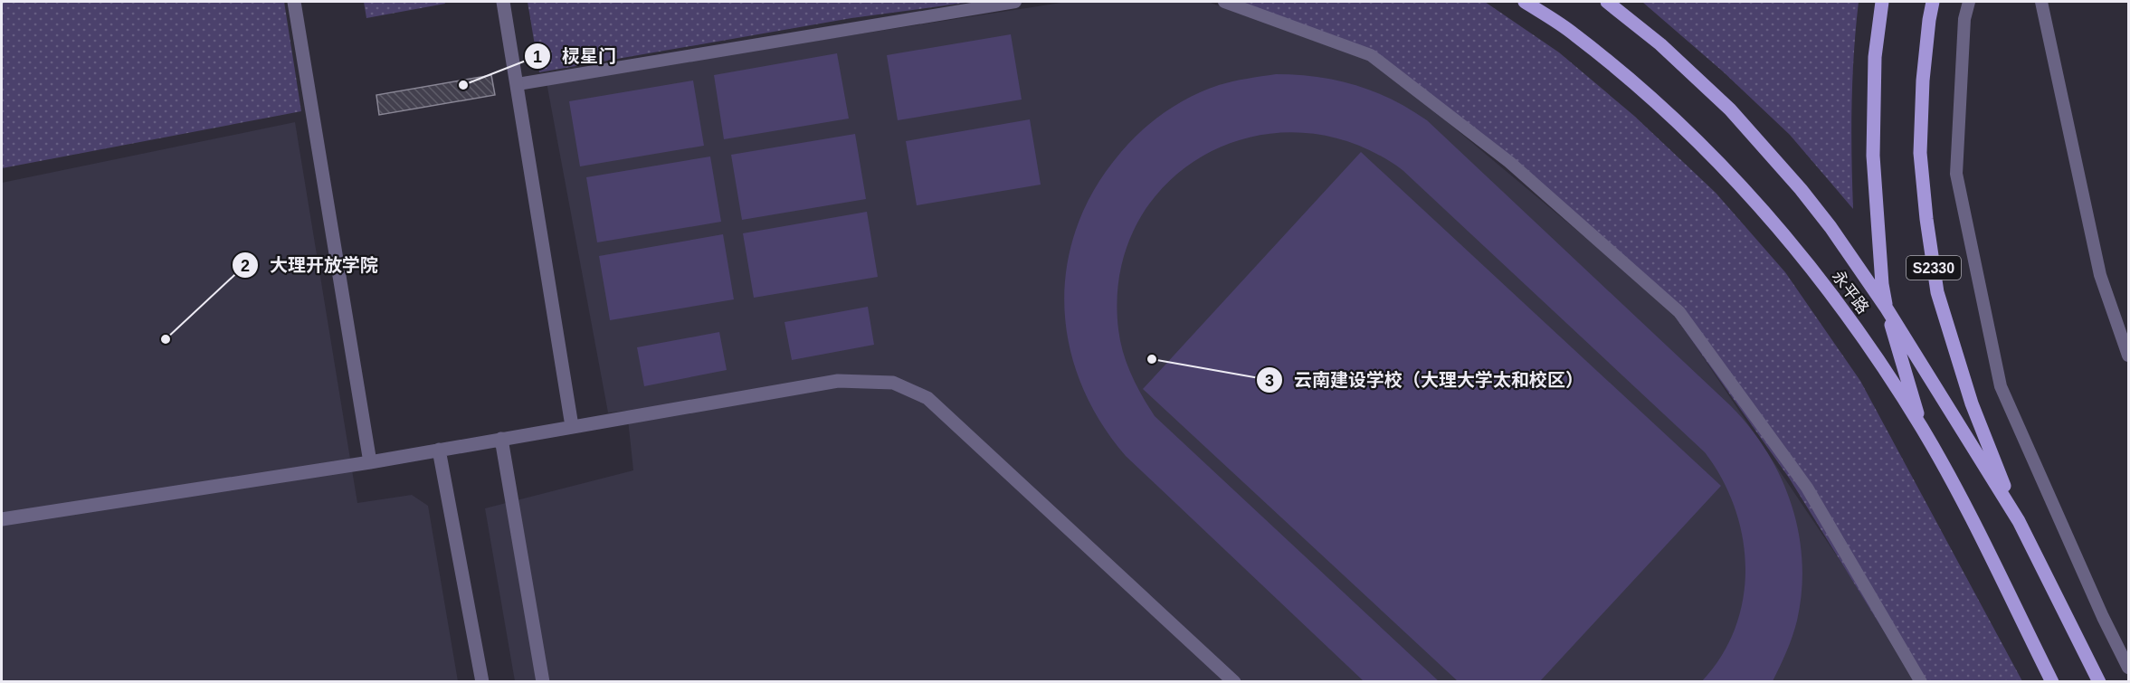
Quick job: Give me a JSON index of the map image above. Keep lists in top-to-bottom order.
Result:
{
  "streets": {
    "main road": ["S2330", "永平路"]
  },
  "crossings": [
    ["S2330", "永平路"]
  ],
  "places": ["棂星门", "大理开放学院", "云南建设学校（大理大学太和校区）"]
}
